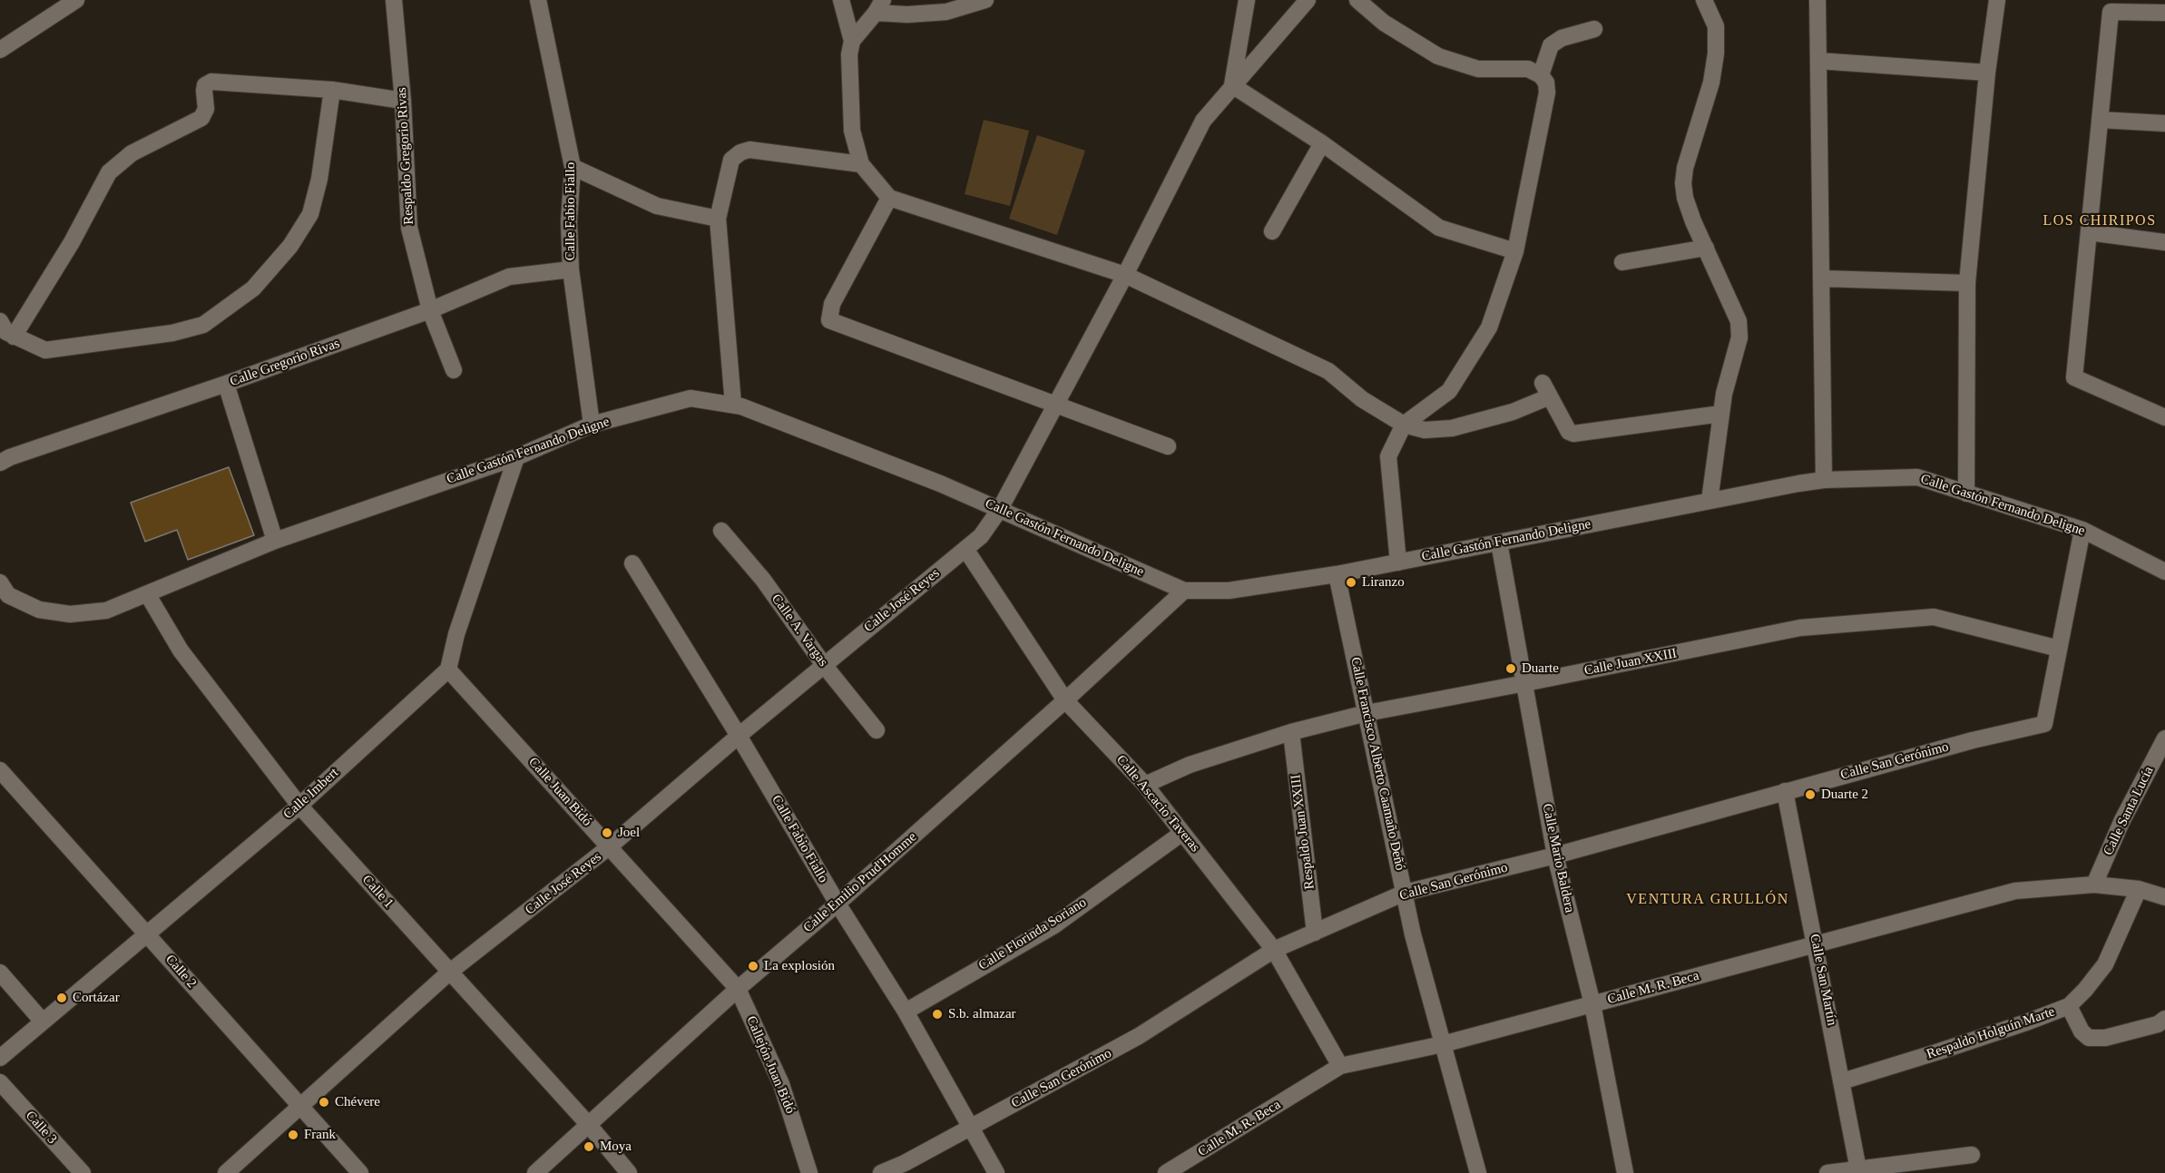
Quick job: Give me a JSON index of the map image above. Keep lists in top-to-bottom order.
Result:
{
  "streets": {
    "street": [
      "Respaldo Gregorio Rivas",
      "Calle Fabio Fiallo",
      "Calle Gregorio Rivas",
      "Calle Gastón Fernando Deligne",
      "Calle José Reyes",
      "Calle A. Vargas",
      "Calle Juan XXIII",
      "Calle San Gerónimo",
      "Calle Francisco Alberto Caamaño Deñó",
      "Calle Juan Bidó",
      "Calle Imbert",
      "Calle Ascacio Taveras",
      "Calle Santa Lucía",
      "Respaldo Juan XXIII",
      "Calle Mario Baldera",
      "Calle Emilio Prud'Homme",
      "Calle 1",
      "Calle Florinda Soriano",
      "Calle 2",
      "Calle San Martín",
      "Calle M. R. Beca",
      "Respaldo Holguín Marte",
      "Callejón Juan Bidó",
      "Calle 3"
    ]
  },
  "crossings": [
    ["Respaldo Gregorio Rivas", "Calle Gregorio Rivas"],
    ["Calle Fabio Fiallo", "Calle Gregorio Rivas"],
    ["Calle Fabio Fiallo", "Calle Gastón Fernando Deligne"],
    ["Calle Fabio Fiallo", "Calle José Reyes"],
    ["Calle Fabio Fiallo", "Calle San Gerónimo"],
    ["Calle Fabio Fiallo", "Calle Emilio Prud'Homme"],
    ["Calle Fabio Fiallo", "Calle Florinda Soriano"],
    ["Calle Gastón Fernando Deligne", "Calle José Reyes"],
    ["Calle Gastón Fernando Deligne", "Calle Francisco Alberto Caamaño Deñó"],
    ["Calle Gastón Fernando Deligne", "Calle Mario Baldera"],
    ["Calle Gastón Fernando Deligne", "Calle Emilio Prud'Homme"],
    ["Calle Gastón Fernando Deligne", "Calle 1"],
    ["Calle José Reyes", "Calle A. Vargas"],
    ["Calle José Reyes", "Calle Juan Bidó"],
    ["Calle José Reyes", "Calle Ascacio Taveras"],
    ["Calle José Reyes", "Calle 1"],
    ["Calle José Reyes", "Calle 2"],
    ["Calle Juan XXIII", "Calle San Gerónimo"],
    ["Calle Juan XXIII", "Calle Francisco Alberto Caamaño Deñó"],
    ["Calle Juan XXIII", "Calle Ascacio Taveras"],
    ["Calle Juan XXIII", "Respaldo Juan XXIII"],
    ["Calle Juan XXIII", "Calle Mario Baldera"],
    ["Calle San Gerónimo", "Calle Francisco Alberto Caamaño Deñó"],
    ["Calle San Gerónimo", "Calle Ascacio Taveras"],
    ["Calle San Gerónimo", "Respaldo Juan XXIII"],
    ["Calle San Gerónimo", "Calle Mario Baldera"],
    ["Calle San Gerónimo", "Calle San Martín"],
    ["Calle Francisco Alberto Caamaño Deñó", "Calle M. R. Beca"],
    ["Calle Juan Bidó", "Calle Imbert"],
    ["Calle Juan Bidó", "Calle Emilio Prud'Homme"],
    ["Calle Juan Bidó", "Callejón Juan Bidó"],
    ["Calle Imbert", "Calle 1"],
    ["Calle Imbert", "Calle 2"],
    ["Calle Ascacio Taveras", "Calle Emilio Prud'Homme"],
    ["Calle Ascacio Taveras", "Calle Florinda Soriano"],
    ["Calle Ascacio Taveras", "Calle M. R. Beca"],
    ["Calle Santa Lucía", "Calle M. R. Beca"],
    ["Calle Mario Baldera", "Calle M. R. Beca"],
    ["Calle Emilio Prud'Homme", "Calle 1"],
    ["Calle Emilio Prud'Homme", "Callejón Juan Bidó"],
    ["Calle San Martín", "Calle M. R. Beca"],
    ["Calle San Martín", "Respaldo Holguín Marte"],
    ["Calle M. R. Beca", "Respaldo Holguín Marte"]
  ],
  "districts": ["LOS CHIRIPOS", "VENTURA GRULLÓN"],
  "places": [
    "Liranzo",
    "Duarte",
    "Duarte 2",
    "Joel",
    "La explosión",
    "Cortázar",
    "S.b. almazar",
    "Chévere",
    "Frank",
    "Moya"
  ]
}
